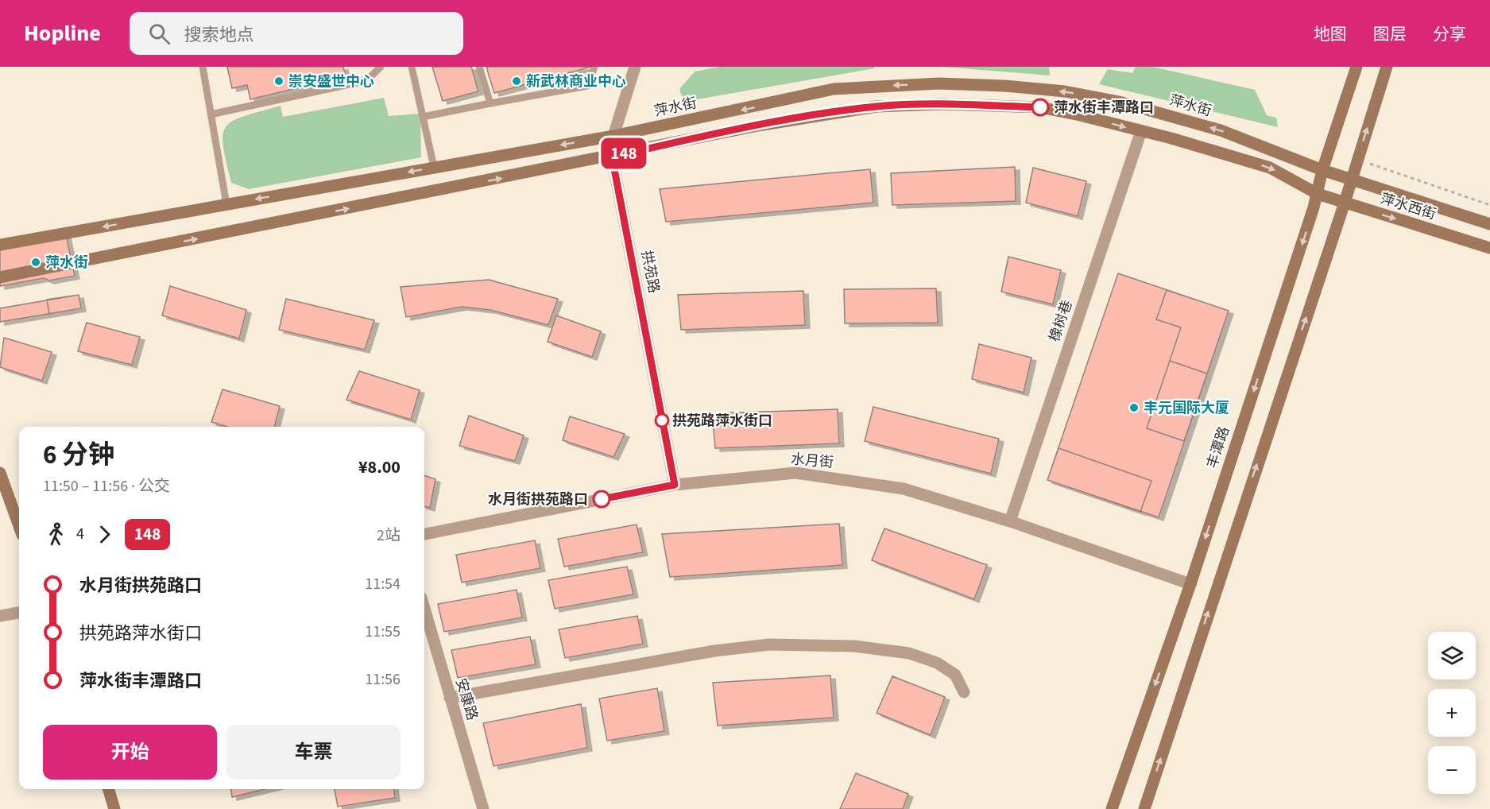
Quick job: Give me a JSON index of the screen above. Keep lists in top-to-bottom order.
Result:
{
  "streets": {
    "main road": ["萍水街", "萍水西街", "丰潭路"],
    "street": [
      "拱苑路",
      "橡树巷",
      "水月街",
      "安康路"
    ]
  },
  "crossings": [
    ["萍水街", "萍水西街"],
    ["萍水街", "拱苑路"],
    ["萍水街", "丰潭路"],
    ["萍水西街", "丰潭路"],
    ["拱苑路", "水月街"],
    ["橡树巷", "水月街"],
    ["丰潭路", "水月街"]
  ],
  "places": [
    "崇安盛世中心",
    "新武林商业中心",
    "萍水街丰潭路口",
    "萍水街",
    "丰元国际大厦",
    "拱苑路萍水街口",
    "水月街拱苑路口"
  ],
  "lines": ["bus line 148"],
  "page": {
    "header": "Hopline",
    "search": "搜索地点",
    "nav": ["地图", "图层", "分享"],
    "on_map": "148",
    "heading": ["6 分钟", "11:50 – 11:56 · 公交", "¥8.00"],
    "legs": ["4", "148", "2站"],
    "list": [
      {
        "name": "水月街拱苑路口",
        "value": "11:54"
      },
      {
        "name": "拱苑路萍水街口",
        "value": "11:55"
      },
      {
        "name": "萍水街丰潭路口",
        "value": "11:56"
      }
    ],
    "map_buttons": ["+", "−"],
    "buttons": ["开始", "车票"]
  }
}
